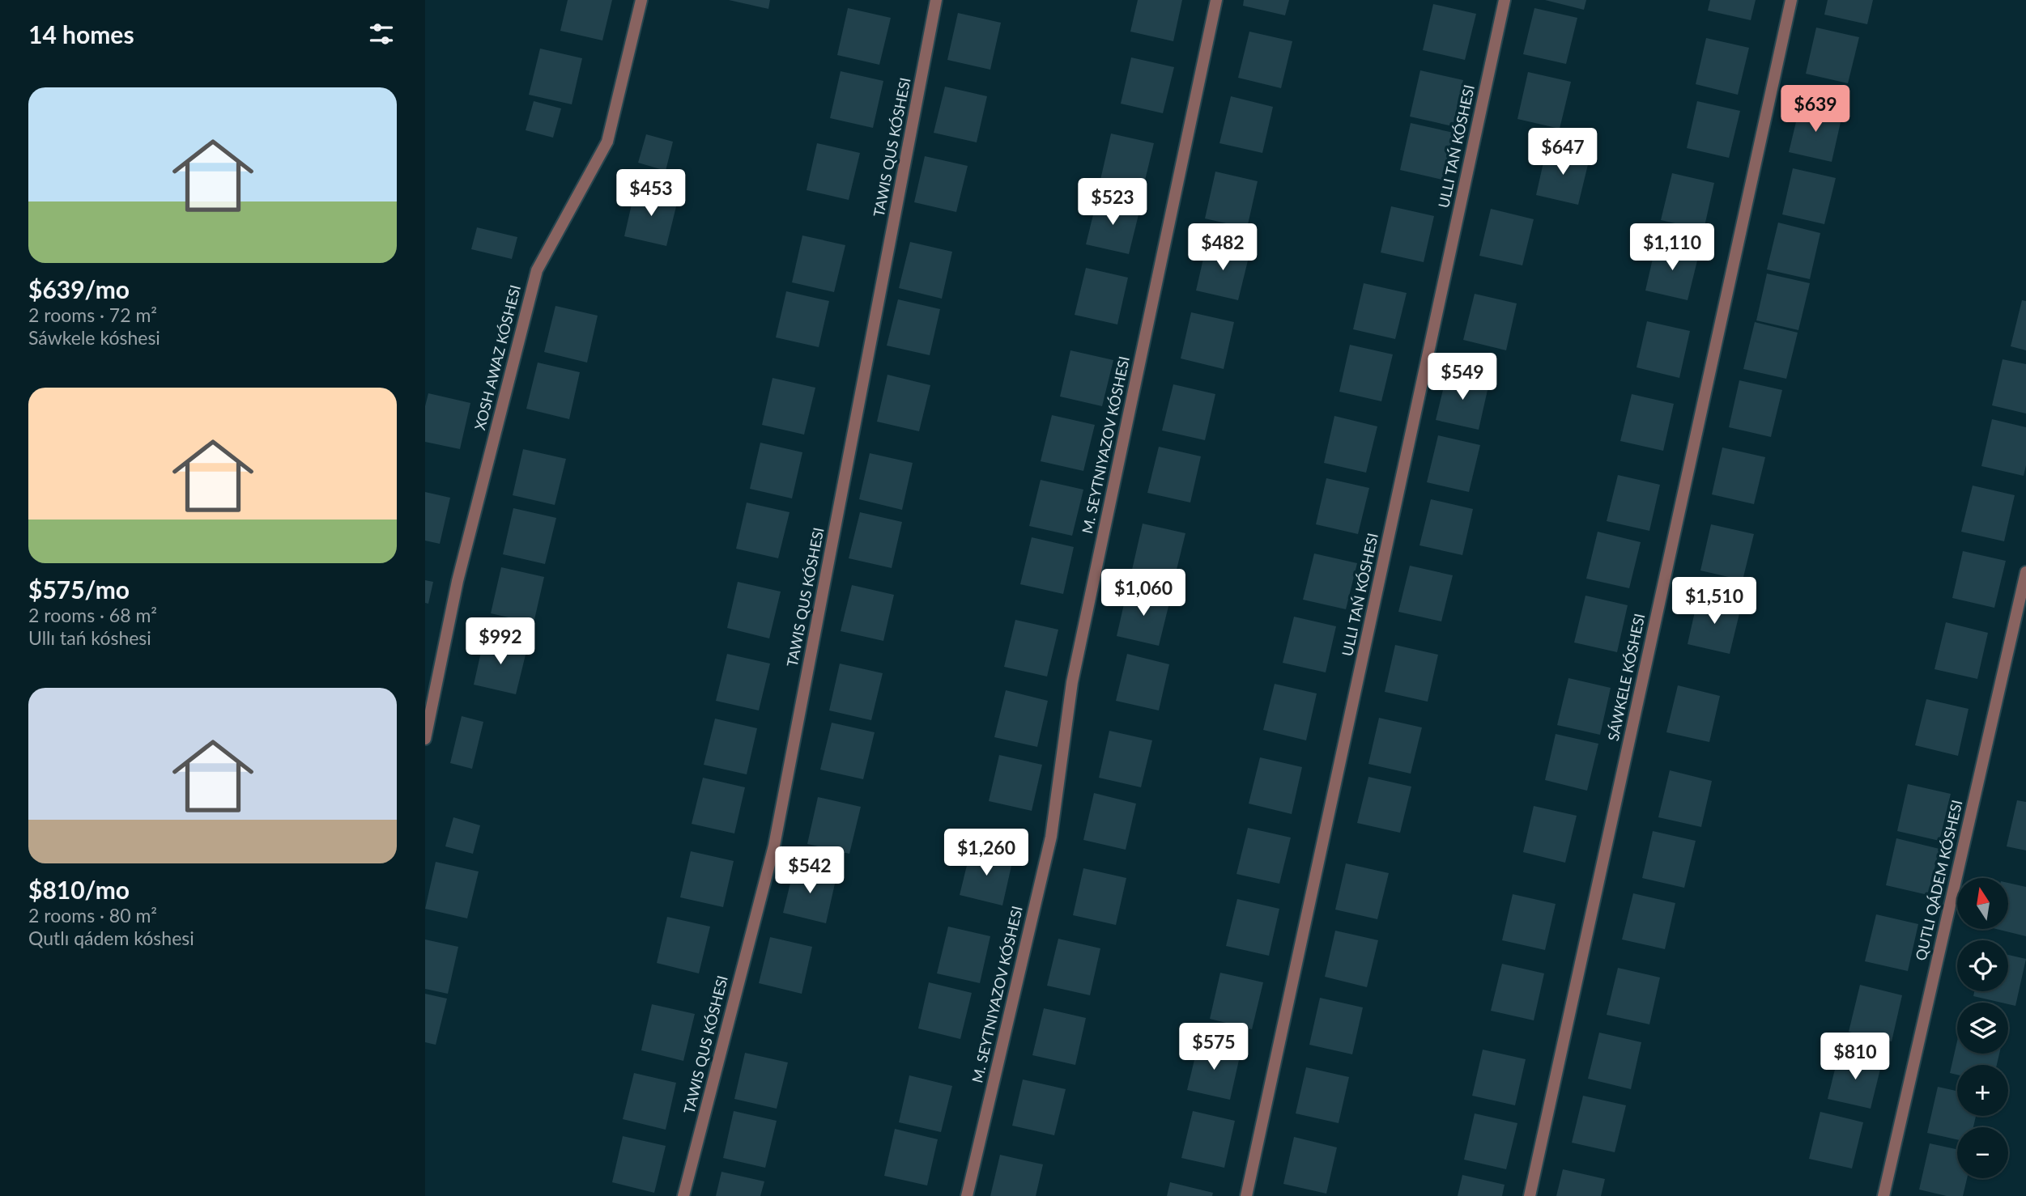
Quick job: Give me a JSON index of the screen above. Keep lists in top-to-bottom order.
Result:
{
  "streets": {
    "street": ["XOSH AWAZ KÓSHESI", "M. SEYTNIYAZOV KÓSHESI", "SÁWKELE KÓSHESI"]
  },
  "north": "top",
  "page": {
    "heading": "14 homes",
    "list": [
      {
        "name": "$639/mo",
        "note": "2 rooms · 72 m² · Sáwkele kóshesi"
      },
      {
        "name": "$575/mo",
        "note": "2 rooms · 68 m² · Ullı tań kóshesi"
      },
      {
        "name": "$810/mo",
        "note": "2 rooms · 80 m² · Qutlı qádem kóshesi"
      }
    ],
    "price": [
      "$639",
      "$647",
      "$453",
      "$523",
      "$482",
      "$1,110",
      "$549",
      "$1,060",
      "$1,510",
      "$992",
      "$1,260",
      "$542",
      "$575",
      "$810"
    ],
    "map_buttons": ["+", "−"]
  }
}
